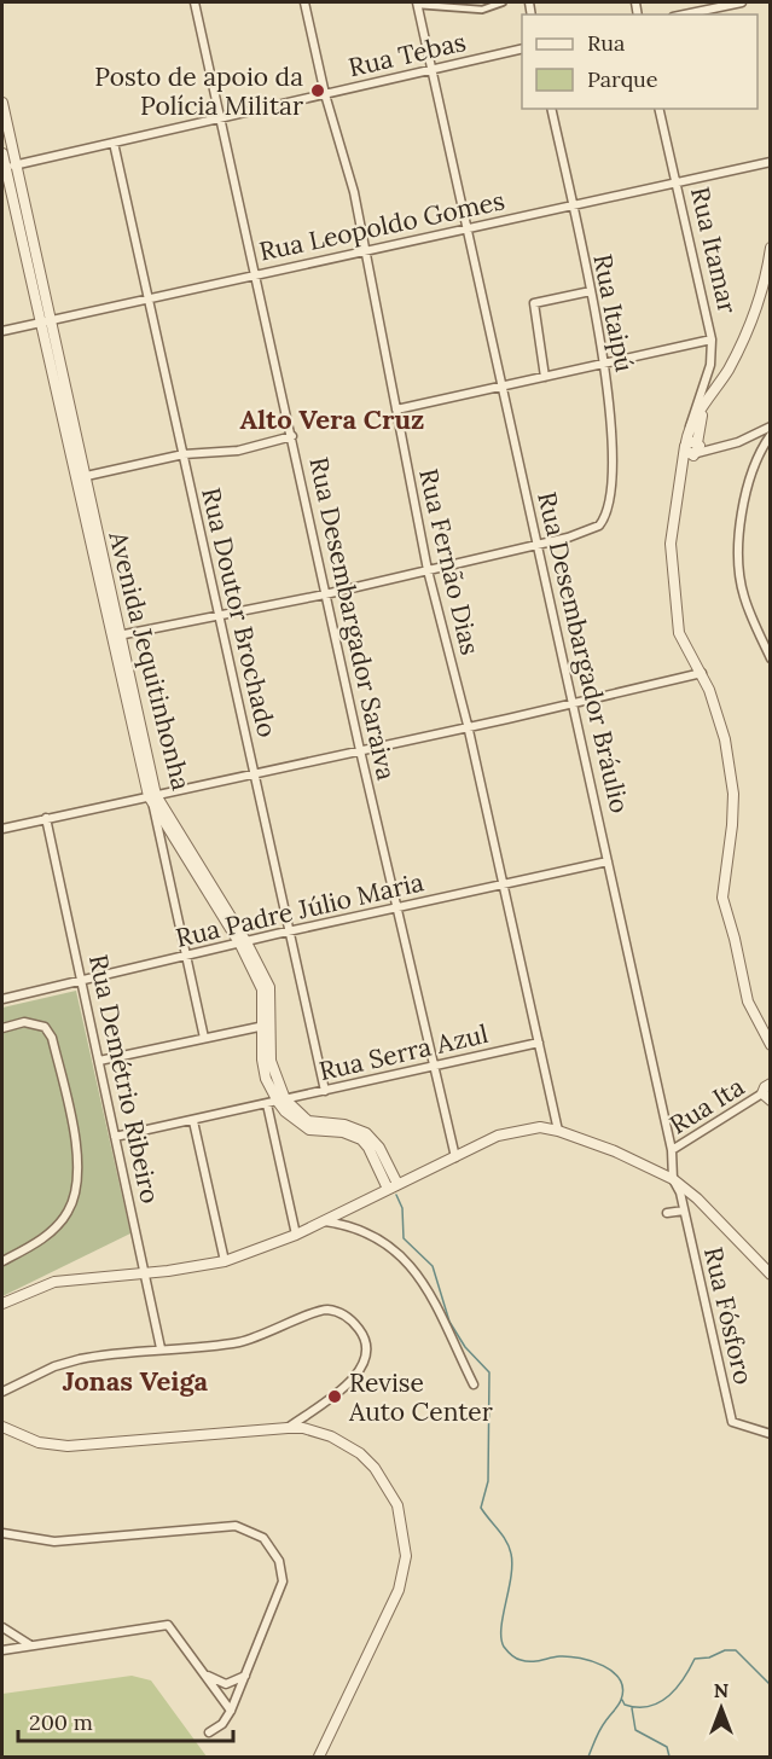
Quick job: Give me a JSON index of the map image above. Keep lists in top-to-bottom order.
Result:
{
  "streets": {
    "street": [
      "Rua Tebas",
      "Rua Leopoldo Gomes",
      "Rua Itamar",
      "Rua Itaipú",
      "Rua Fernão Dias",
      "Rua Doutor Brochado",
      "Rua Desembargador Saraiva",
      "Rua Desembargador Bráulio",
      "Avenida Jequitinhonha",
      "Rua Padre Júlio Maria",
      "Rua Serra Azul",
      "Rua Demétrio Ribeiro",
      "Rua Ita",
      "Rua Fósforo"
    ]
  },
  "crossings": [
    ["Rua Tebas", "Rua Fernão Dias"],
    ["Rua Tebas", "Rua Doutor Brochado"],
    ["Rua Tebas", "Rua Desembargador Saraiva"],
    ["Rua Tebas", "Rua Desembargador Bráulio"],
    ["Rua Tebas", "Avenida Jequitinhonha"],
    ["Rua Leopoldo Gomes", "Rua Itamar"],
    ["Rua Leopoldo Gomes", "Rua Itaipú"],
    ["Rua Leopoldo Gomes", "Rua Fernão Dias"],
    ["Rua Leopoldo Gomes", "Rua Doutor Brochado"],
    ["Rua Leopoldo Gomes", "Rua Desembargador Saraiva"],
    ["Rua Leopoldo Gomes", "Rua Desembargador Bráulio"],
    ["Rua Leopoldo Gomes", "Avenida Jequitinhonha"],
    ["Rua Itaipú", "Rua Desembargador Bráulio"],
    ["Rua Fernão Dias", "Rua Padre Júlio Maria"],
    ["Rua Fernão Dias", "Rua Serra Azul"],
    ["Rua Doutor Brochado", "Rua Padre Júlio Maria"],
    ["Rua Doutor Brochado", "Rua Serra Azul"],
    ["Rua Desembargador Saraiva", "Rua Padre Júlio Maria"],
    ["Rua Desembargador Saraiva", "Rua Serra Azul"],
    ["Rua Desembargador Bráulio", "Rua Padre Júlio Maria"],
    ["Rua Desembargador Bráulio", "Rua Ita"],
    ["Rua Desembargador Bráulio", "Rua Fósforo"],
    ["Avenida Jequitinhonha", "Rua Padre Júlio Maria"],
    ["Avenida Jequitinhonha", "Rua Serra Azul"],
    ["Rua Padre Júlio Maria", "Rua Demétrio Ribeiro"],
    ["Rua Serra Azul", "Rua Demétrio Ribeiro"]
  ],
  "districts": ["Alto Vera Cruz", "Jonas Veiga"],
  "places": ["Posto de apoio da Polícia Militar", "Revise Auto Center"],
  "legend": ["Rua", "Parque"],
  "scale_bar": "200 m",
  "north": "top"
}
